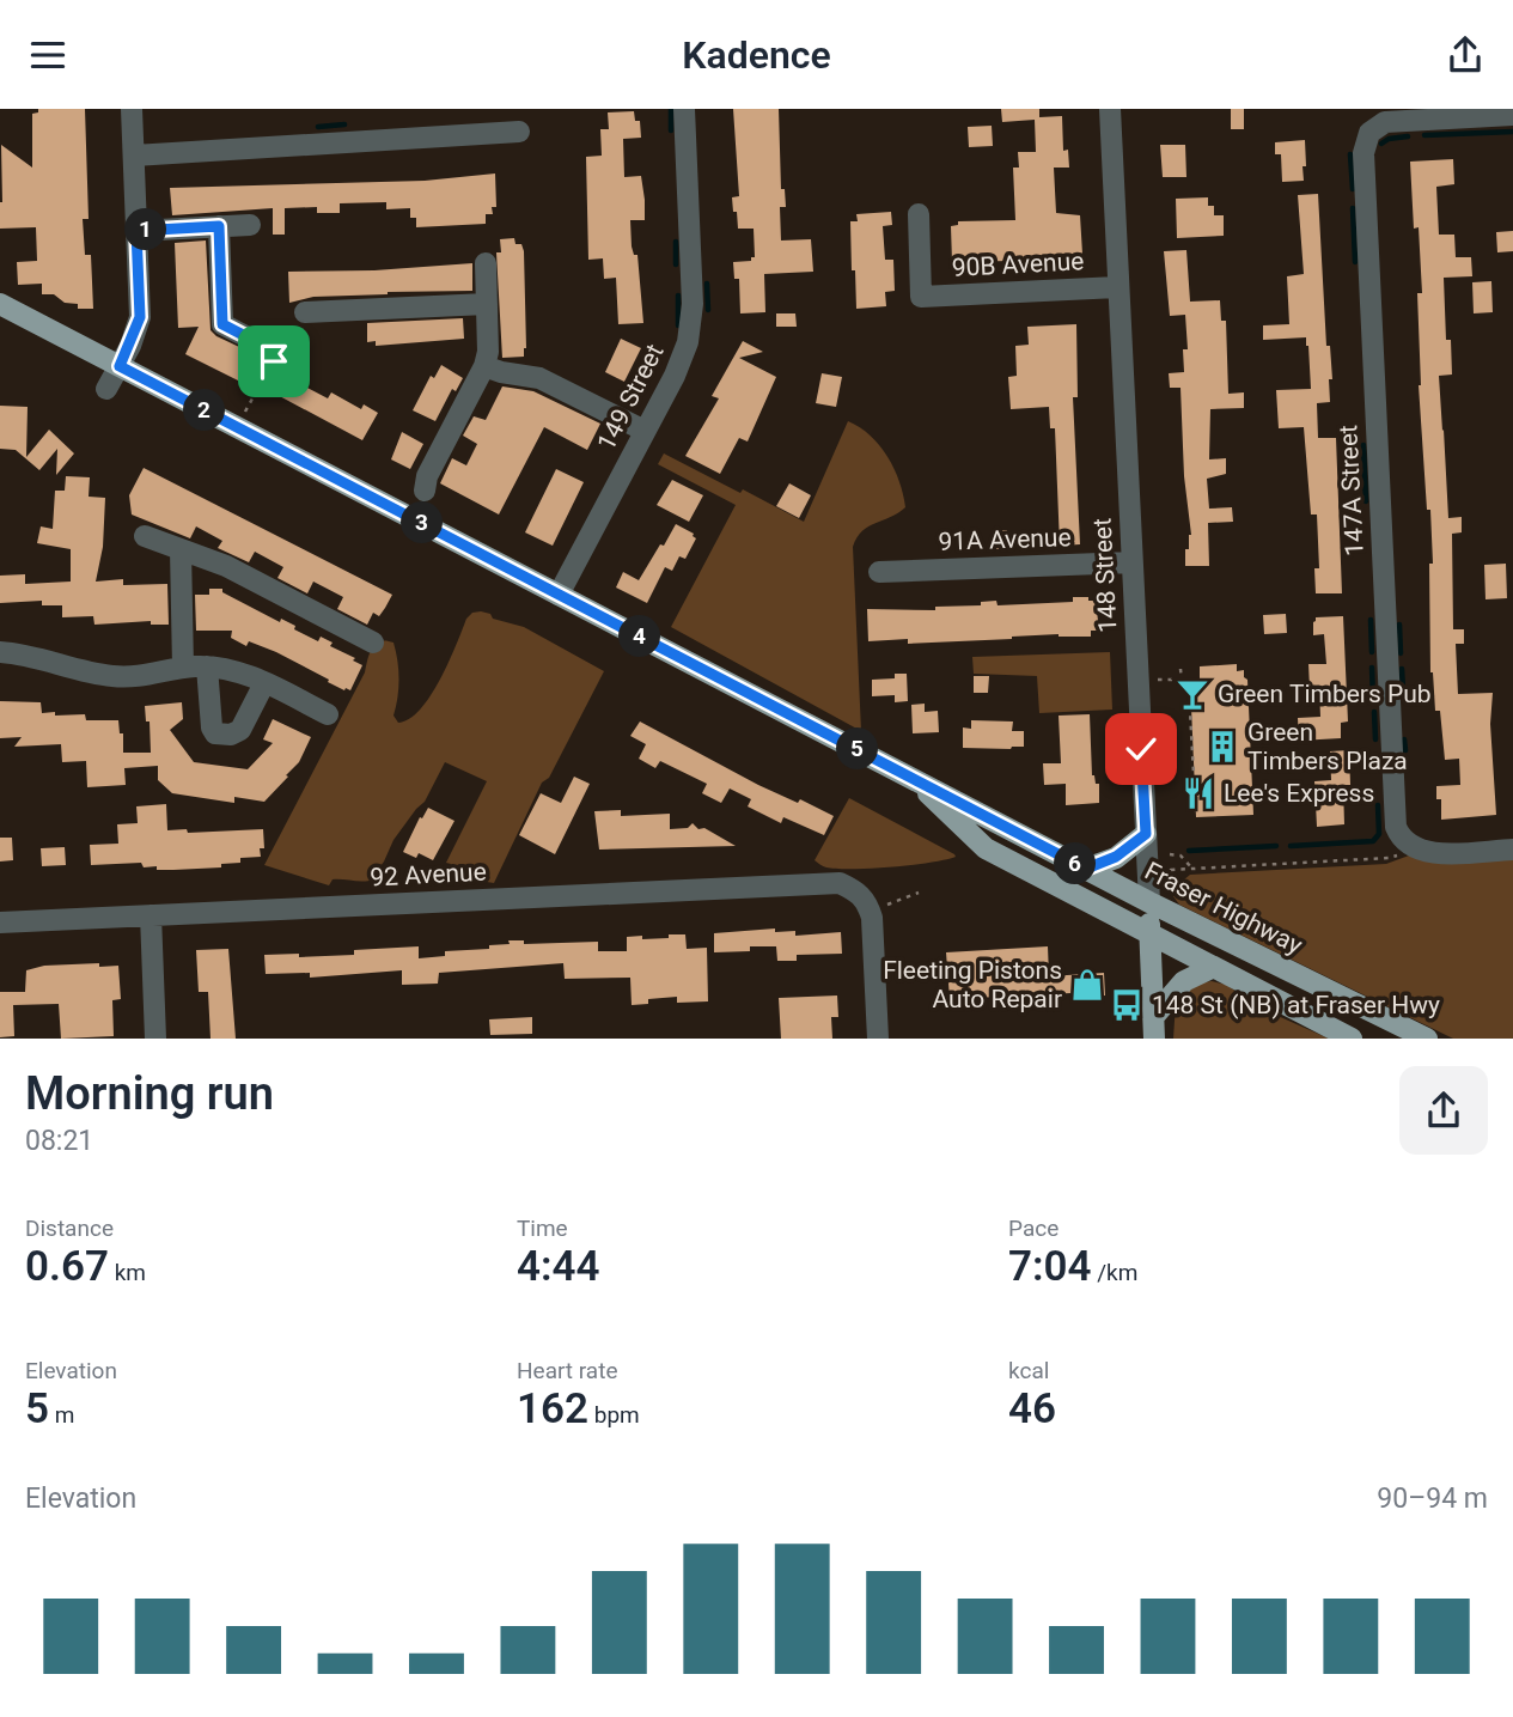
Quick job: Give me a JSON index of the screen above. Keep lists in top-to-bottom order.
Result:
{
  "streets": {
    "main road": ["148 Street", "Fraser Highway"],
    "street": [
      "90B Avenue",
      "149 Street",
      "147A Street",
      "91A Avenue",
      "92 Avenue"
    ]
  },
  "crossings": [
    ["90B Avenue", "148 Street"],
    ["149 Street", "Fraser Highway"],
    ["91A Avenue", "148 Street"],
    ["148 Street", "Fraser Highway"]
  ],
  "places": {
    "bar": ["Green Timbers Pub"],
    "building": ["Green Timbers Plaza"],
    "restaurant": ["Lee's Express"],
    "shop": ["Fleeting Pistons Auto Repair"],
    "bus stop": ["148 St (NB) at Fraser Hwy"]
  },
  "page": {
    "header": "Kadence",
    "pins": [
      "1",
      "2",
      "3",
      "4",
      "5",
      "6"
    ],
    "heading": ["Morning run", "08:21"],
    "stats": [
      ["Distance", "0.67 km"],
      ["Time", "4:44"],
      ["Pace", "7:04 /km"],
      ["Elevation", "5 m"],
      ["Heart rate", "162 bpm"],
      ["kcal", "46"]
    ],
    "chart": ["Elevation", "90–94 m"]
  }
}
